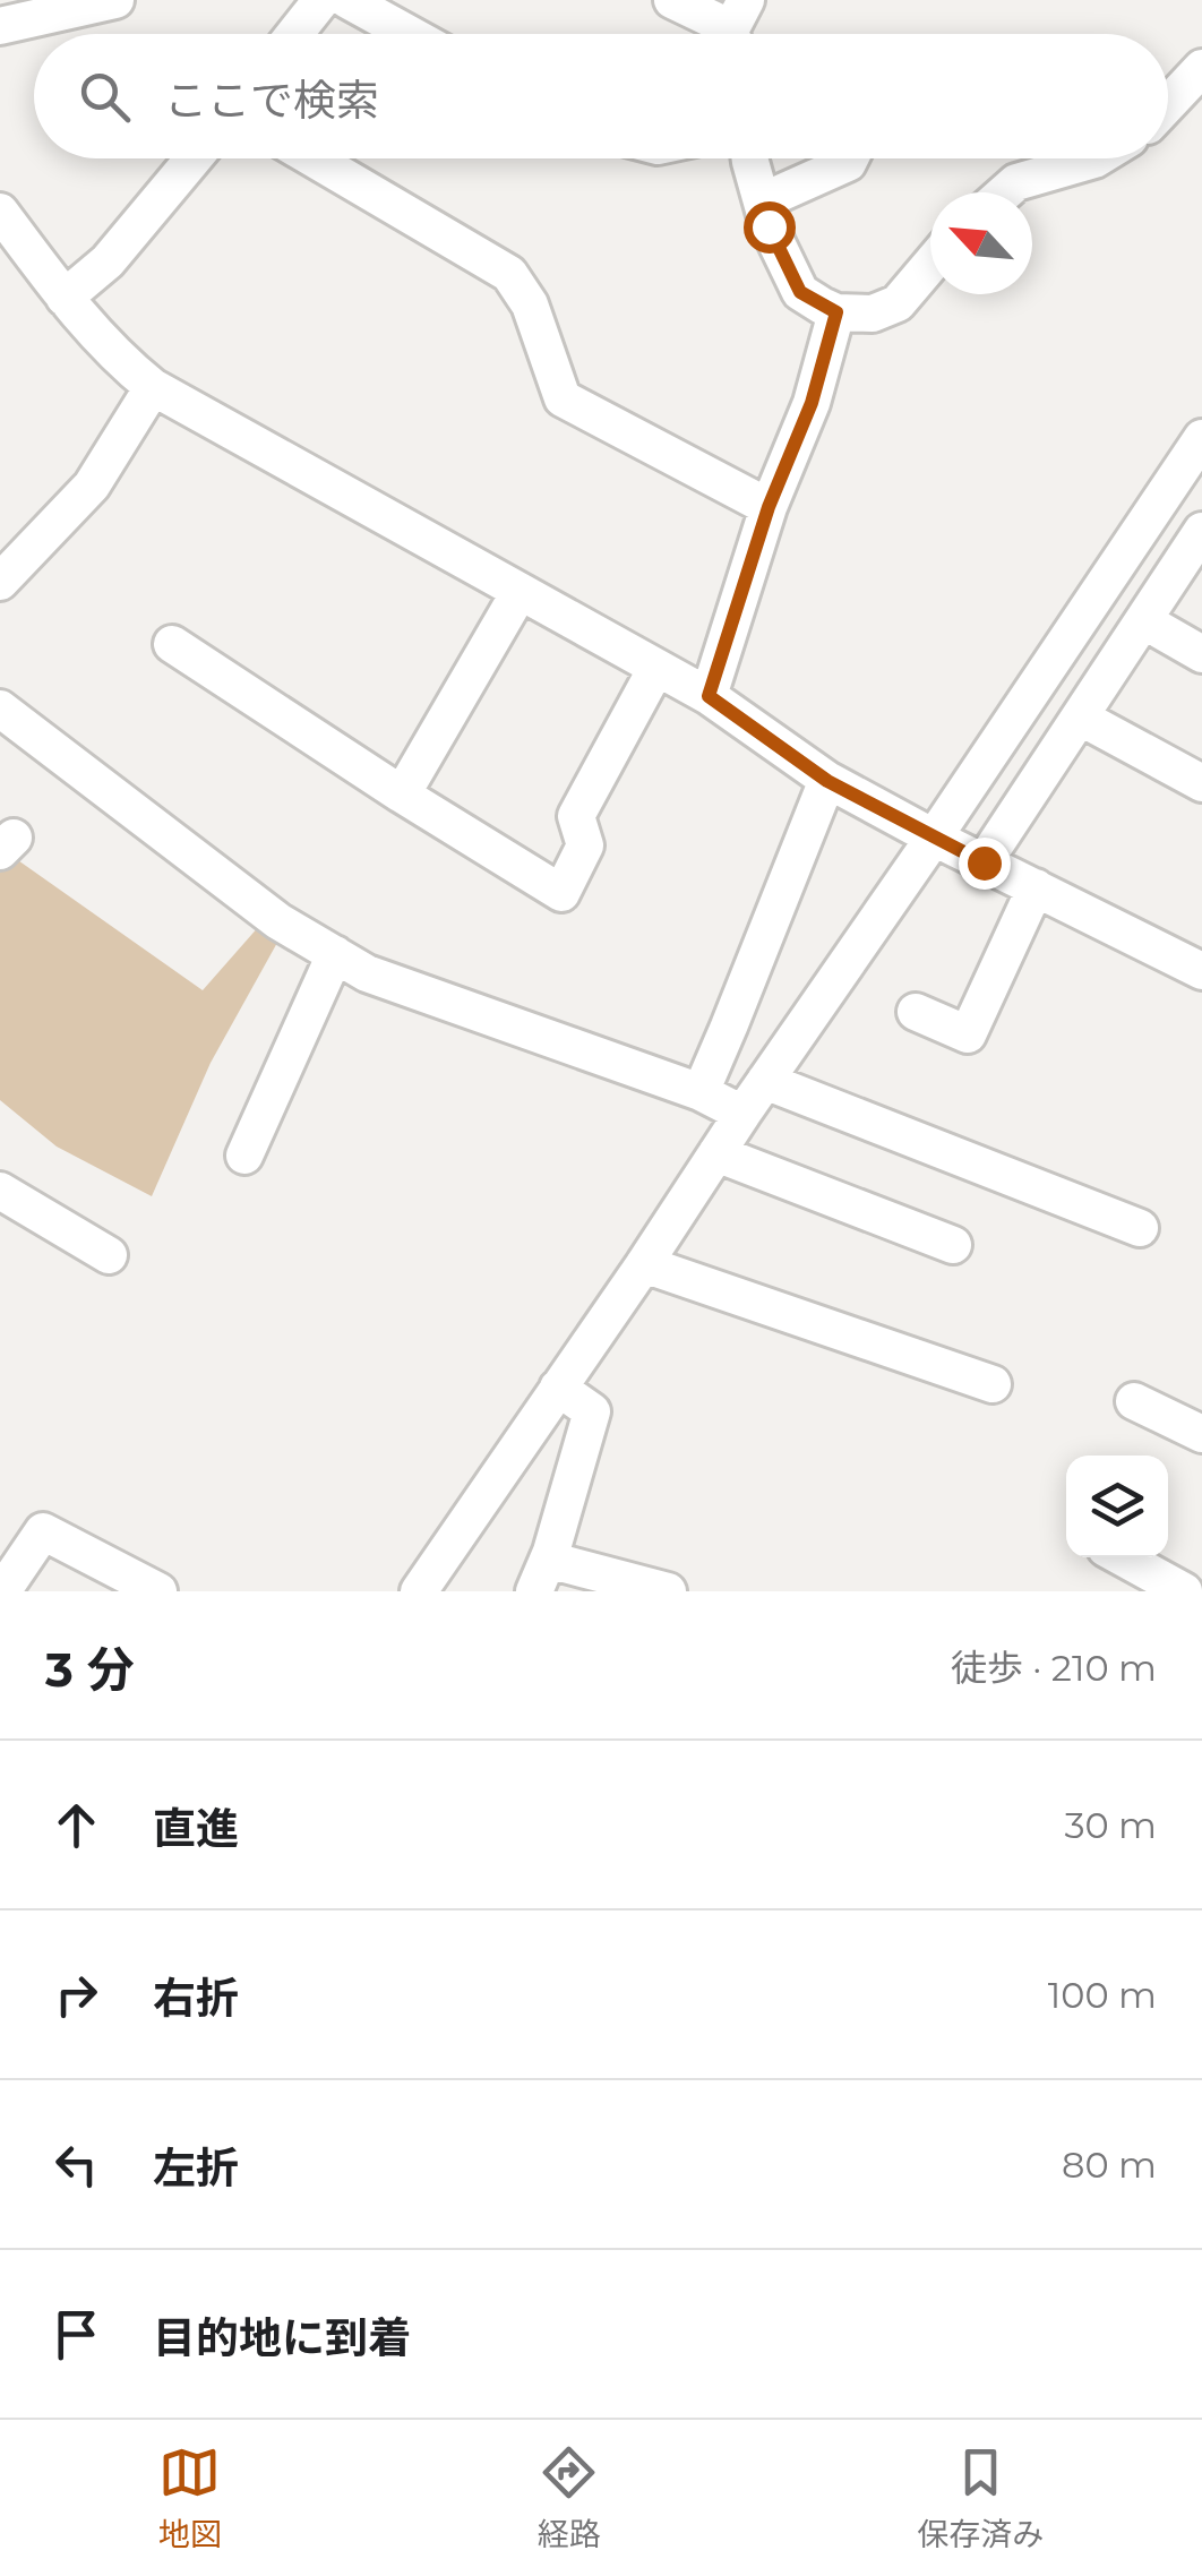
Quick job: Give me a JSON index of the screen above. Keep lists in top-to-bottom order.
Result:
{
  "north": "top left",
  "page": {
    "search": "ここで検索",
    "heading": ["3 分", "徒歩 · 210 m"],
    "list": [
      ["直進", "30 m"],
      ["右折", "100 m"],
      ["左折", "80 m"],
      "目的地に到着"
    ],
    "nav": ["地図", "経路", "保存済み"]
  }
}
